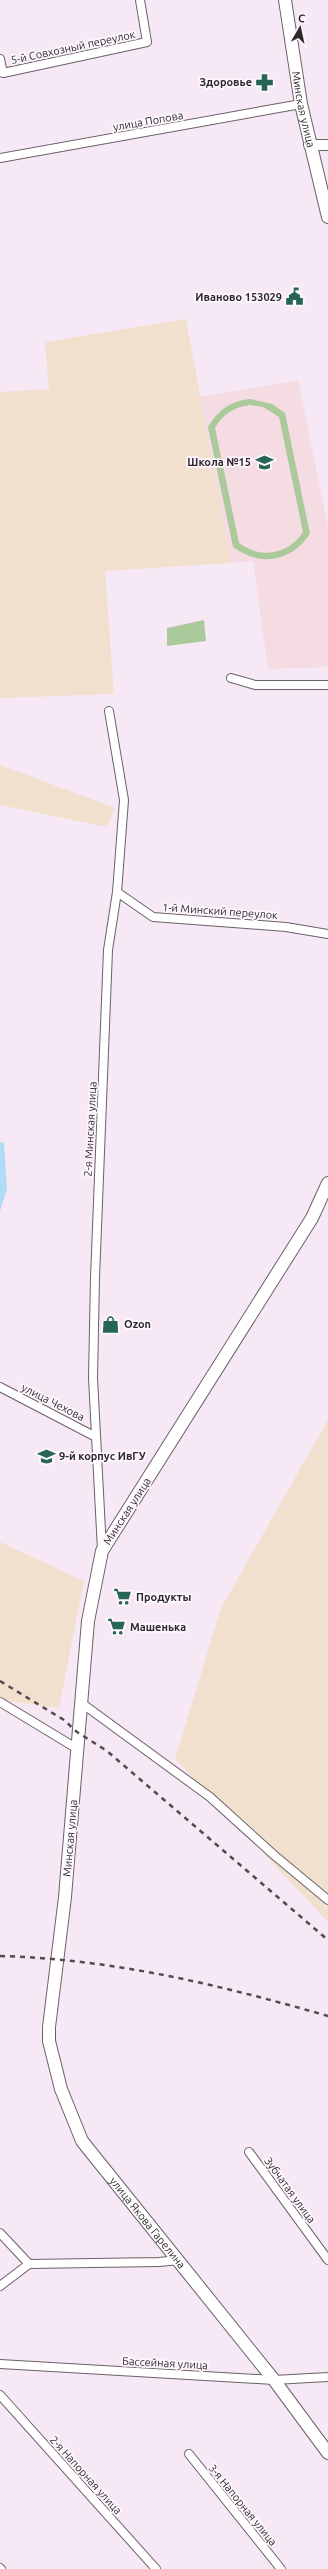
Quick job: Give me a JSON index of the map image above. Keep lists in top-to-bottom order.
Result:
{
  "streets": {
    "main road": ["Минская улица", "улица Якова Гарелина"],
    "street": [
      "5-й Совхозный переулок",
      "улица Попова",
      "1-й Минский переулок",
      "2-я Минская улица",
      "улица Чехова",
      "Зубчатая улица",
      "Бассейная улица",
      "2-я Напорная улица",
      "3-я Напорная улица"
    ]
  },
  "crossings": [
    ["Минская улица", "улица Попова"],
    ["Минская улица", "2-я Минская улица"],
    ["Минская улица", "улица Якова Гарелина"],
    ["1-й Минский переулок", "2-я Минская улица"],
    ["2-я Минская улица", "улица Чехова"],
    ["улица Якова Гарелина", "Бассейная улица"]
  ],
  "places": {
    "pharmacy": ["Здоровье"],
    "public building": ["Иваново 153029"],
    "school or university": ["Школа №15", "9-й корпус ИвГУ"],
    "shop": ["Ozon"],
    "supermarket": ["Продукты", "Машенька"]
  },
  "north": "top"
}
